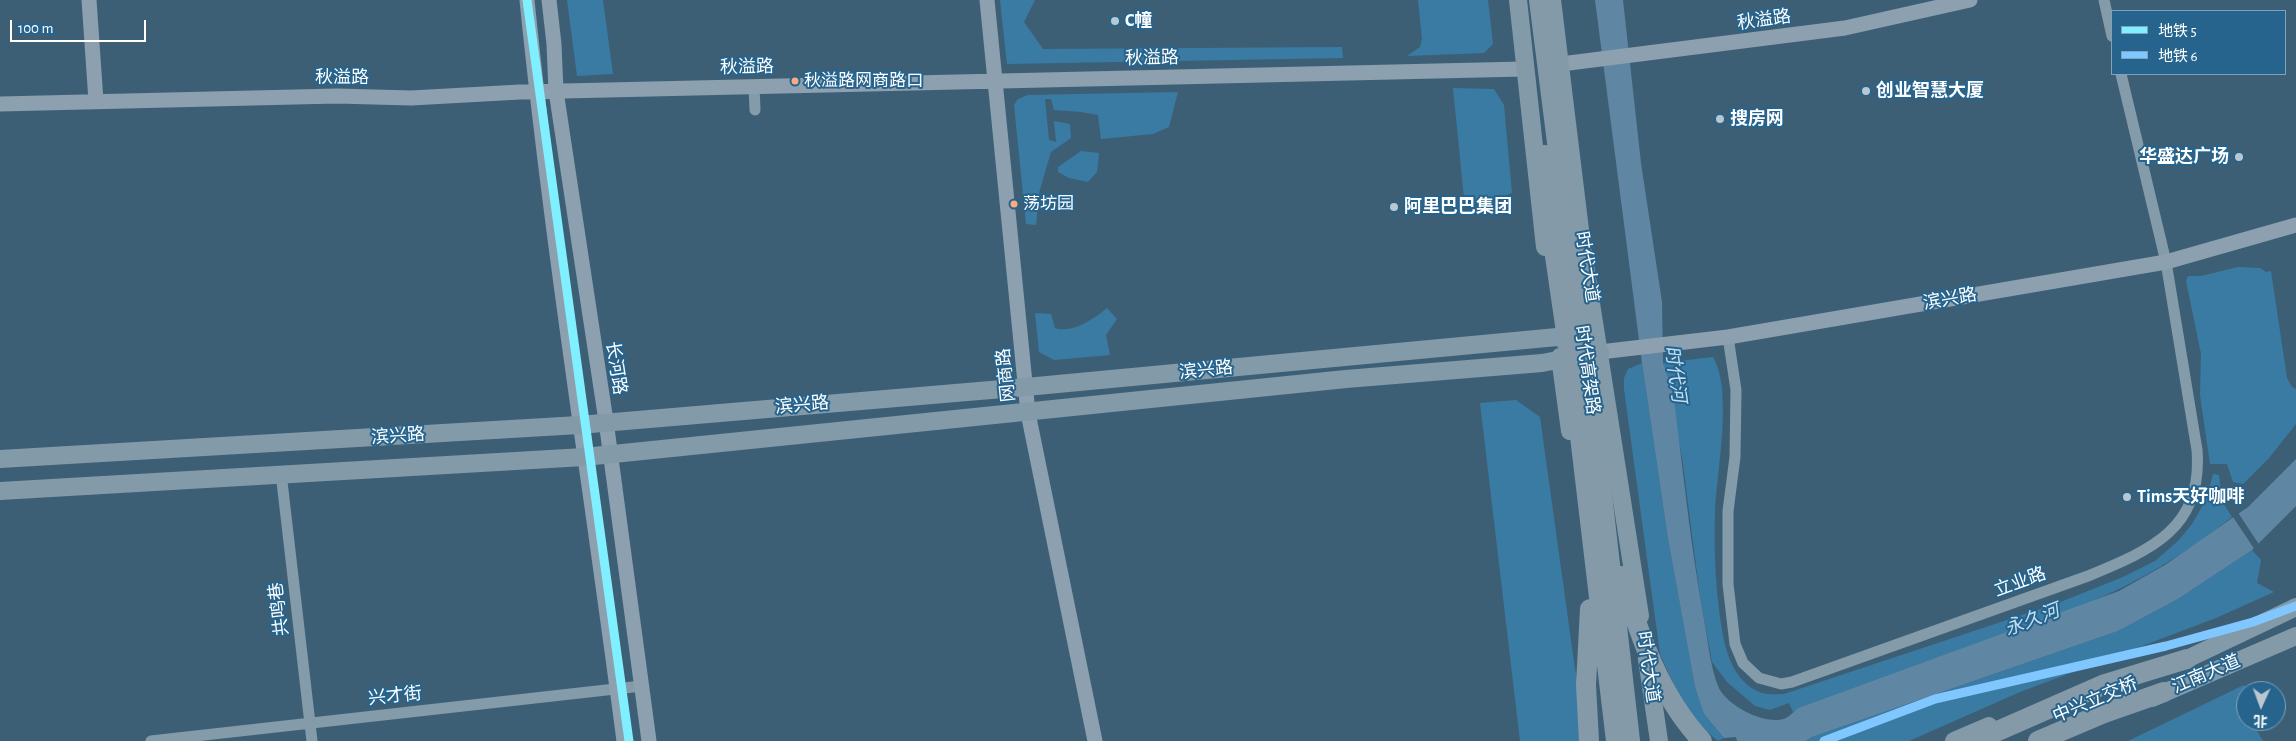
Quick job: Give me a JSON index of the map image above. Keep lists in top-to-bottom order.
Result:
{
  "streets": {
    "highway": ["时代高架路", "中兴立交桥"],
    "main road": ["时代大道", "滨兴路", "江南大道"],
    "street": [
      "秋溢路",
      "长河路",
      "网商路",
      "立业路",
      "共鸣巷",
      "兴才街"
    ]
  },
  "crossings": [
    ["秋溢路", "时代大道"],
    ["秋溢路", "长河路"],
    ["秋溢路", "网商路"],
    ["时代大道", "滨兴路"],
    ["滨兴路", "长河路"],
    ["滨兴路", "网商路"],
    ["滨兴路", "立业路"],
    ["滨兴路", "共鸣巷"],
    ["长河路", "兴才街"],
    ["共鸣巷", "兴才街"],
    ["江南大道", "中兴立交桥"]
  ],
  "water": ["时代河", "永久河"],
  "places": [
    "C幢",
    "秋溢路网商路口",
    "创业智慧大厦",
    "搜房网",
    "华盛达广场",
    "荡坊园",
    "阿里巴巴集团",
    "Tims天好咖啡"
  ],
  "lines": ["metro line 5", "metro line 6"],
  "legend": ["地铁 5", "地铁 6"],
  "scale_bar": "100 m",
  "north": "bottom"
}
